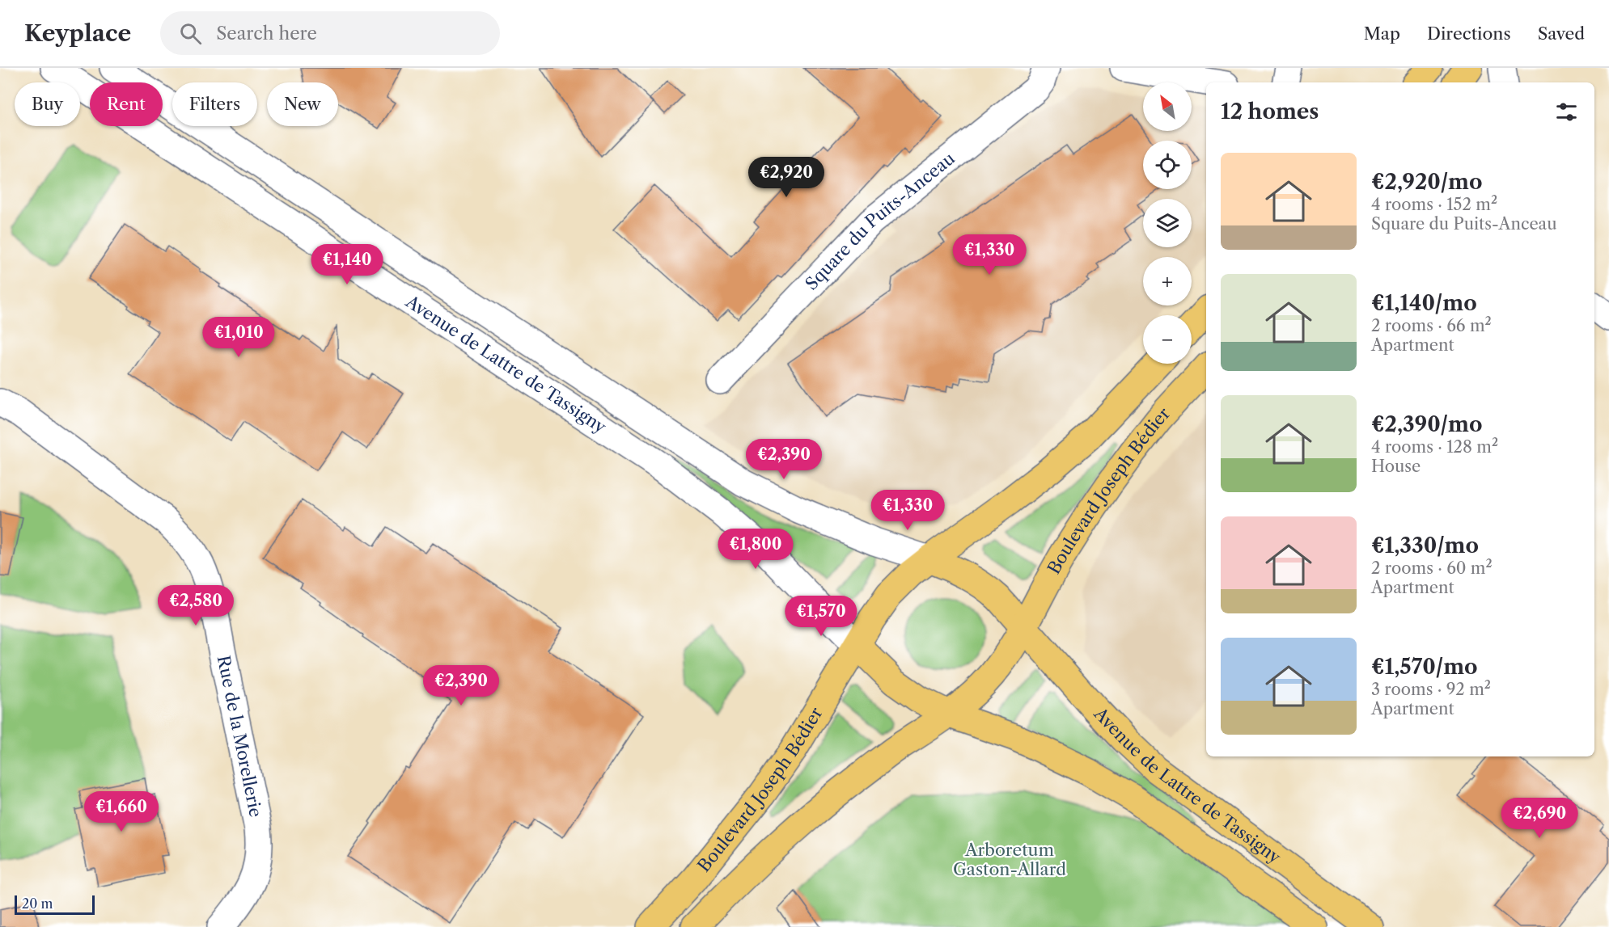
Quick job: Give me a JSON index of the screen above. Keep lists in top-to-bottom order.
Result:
{
  "streets": {
    "main road": ["Avenue de Lattre de Tassigny", "Boulevard Joseph Bédier"],
    "street": ["Square du Puits-Anceau", "Rue de la Morellerie"]
  },
  "crossings": [
    ["Avenue de Lattre de Tassigny", "Boulevard Joseph Bédier"]
  ],
  "parks": ["Arboretum Gaston-Allard"],
  "scale_bar": "20 m",
  "north": "top left",
  "page": {
    "header": "Keyplace",
    "search": "Search here",
    "nav": ["Map", "Directions", "Saved"],
    "map_buttons": ["+", "−"],
    "chip": [
      "Buy",
      "Rent",
      "Filters",
      "New"
    ],
    "heading": "12 homes",
    "list": [
      {
        "name": "€2,920/mo",
        "note": "4 rooms · 152 m² · Square du Puits-Anceau"
      },
      {
        "name": "€1,140/mo",
        "note": "2 rooms · 66 m² · Apartment"
      },
      {
        "name": "€2,390/mo",
        "note": "4 rooms · 128 m² · House"
      },
      {
        "name": "€1,330/mo",
        "note": "2 rooms · 60 m² · Apartment"
      },
      {
        "name": "€1,570/mo",
        "note": "3 rooms · 92 m² · Apartment"
      }
    ],
    "price": [
      "€2,920",
      "€1,330",
      "€1,140",
      "€1,010",
      "€2,390",
      "€1,330",
      "€1,800",
      "€2,580",
      "€1,570",
      "€2,390",
      "€1,660",
      "€2,690"
    ],
    "scale": "20 m"
  }
}
